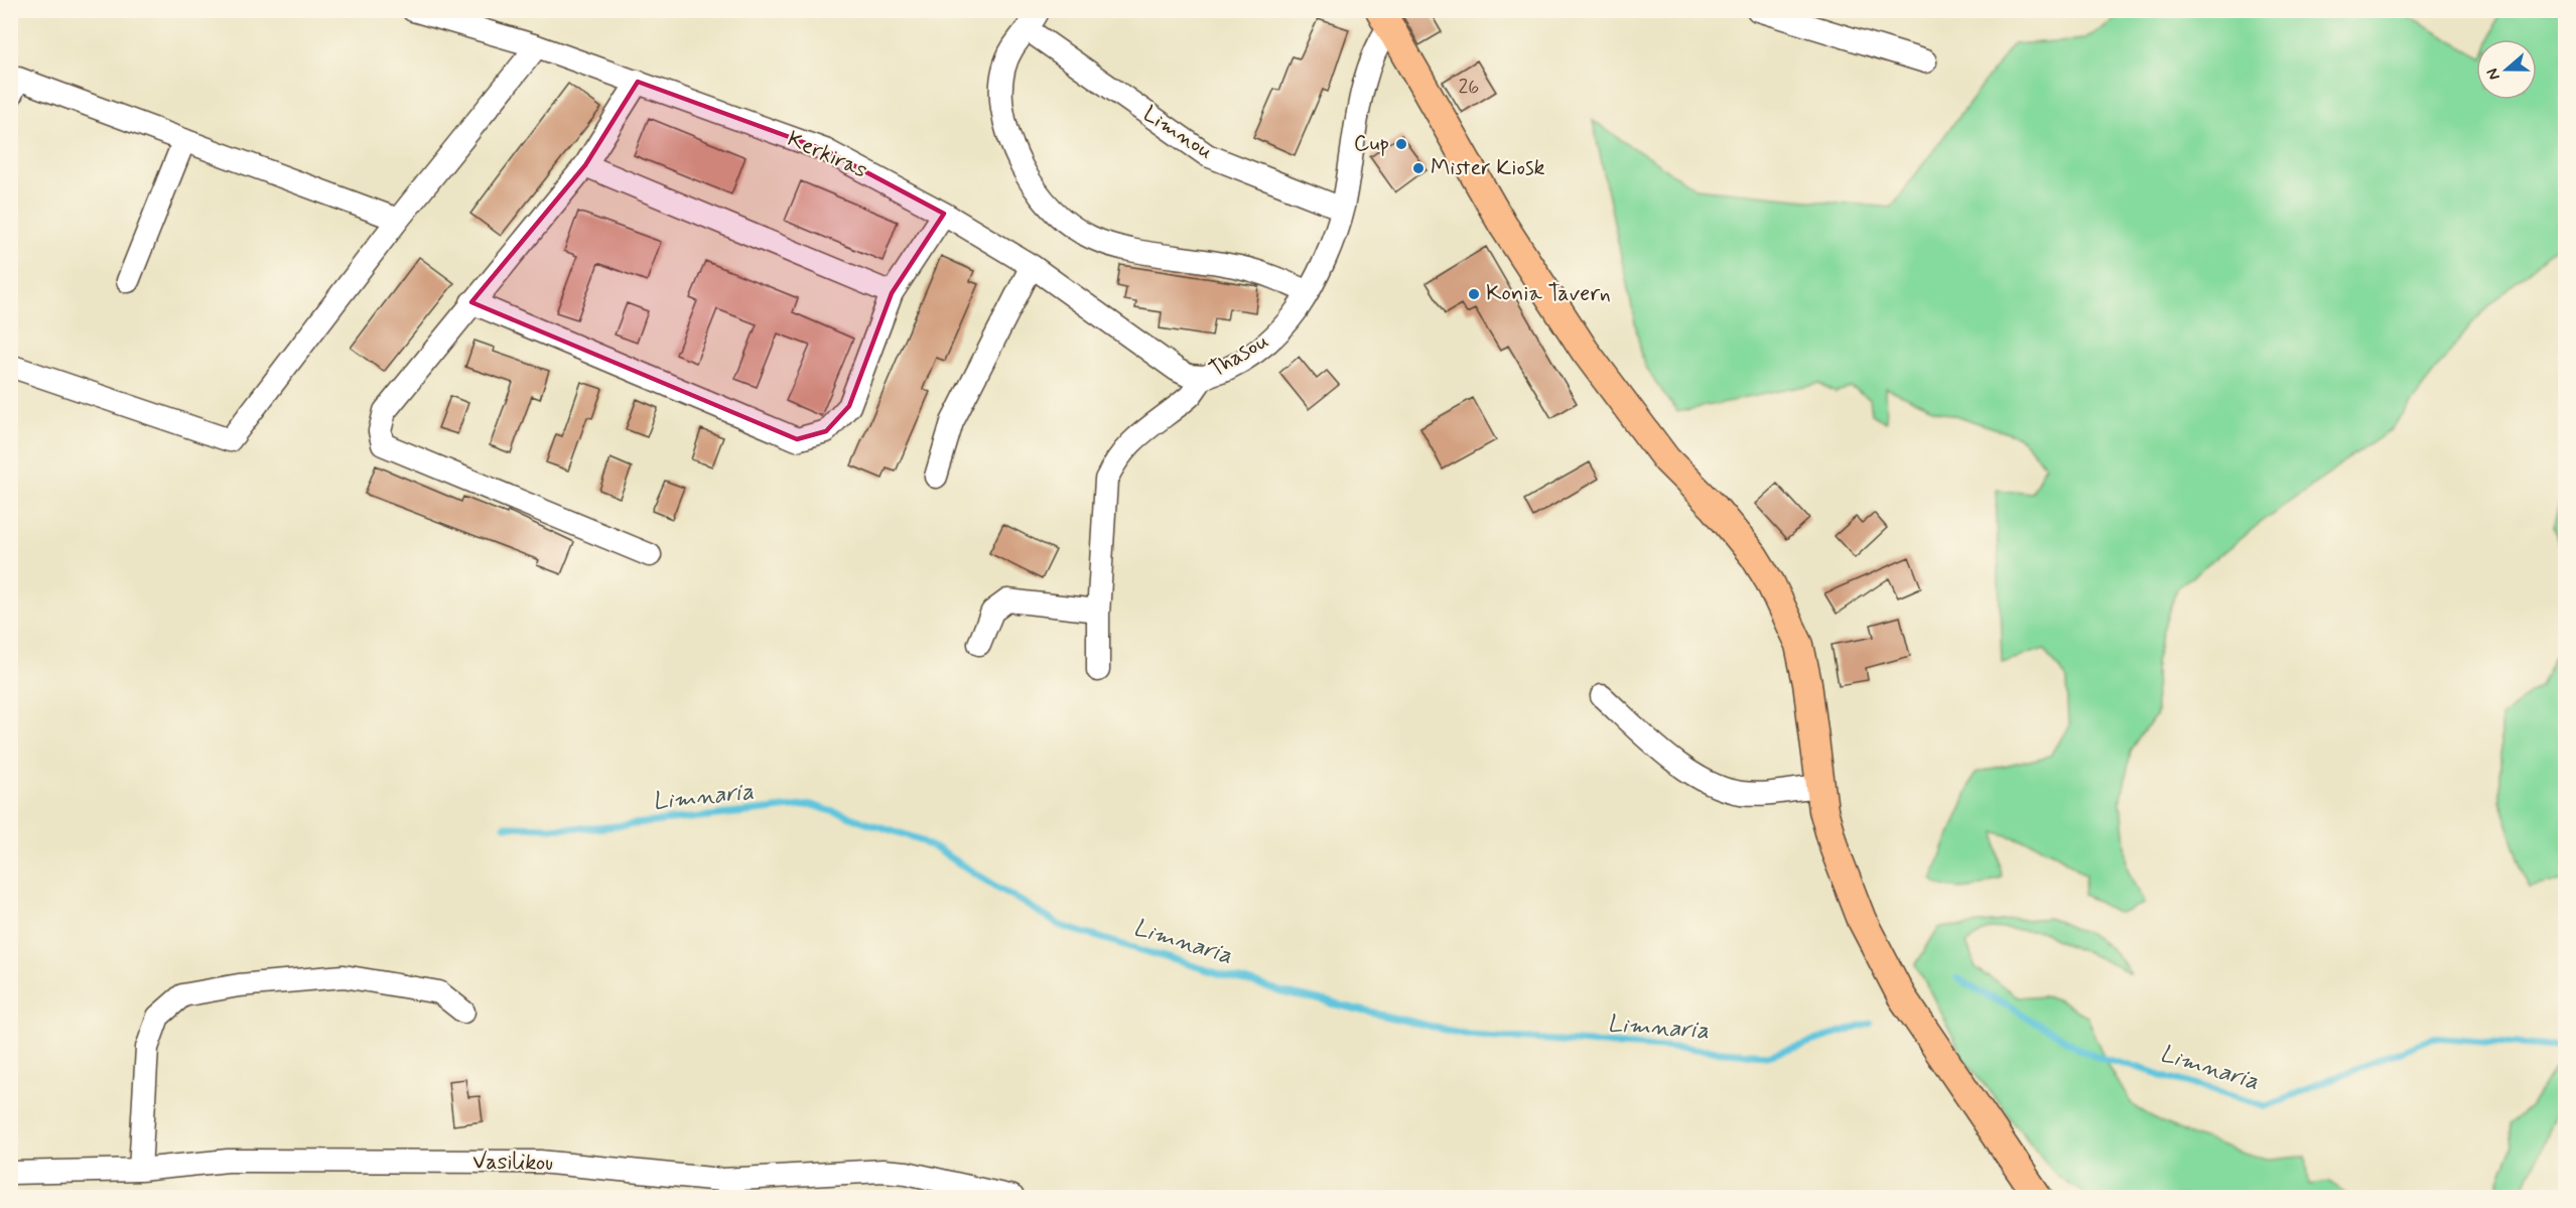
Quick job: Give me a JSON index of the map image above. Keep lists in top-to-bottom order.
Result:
{
  "streets": {
    "street": [
      "Limnou",
      "Kerkiras",
      "Thasou",
      "Vasilikou"
    ]
  },
  "crossings": [
    ["Limnou", "Thasou"],
    ["Kerkiras", "Thasou"]
  ],
  "water": ["Limnaria"],
  "places": ["Cup", "Mister Kiosk", "Konia Tavern"],
  "house_numbers": ["26"],
  "north": "left"
}
